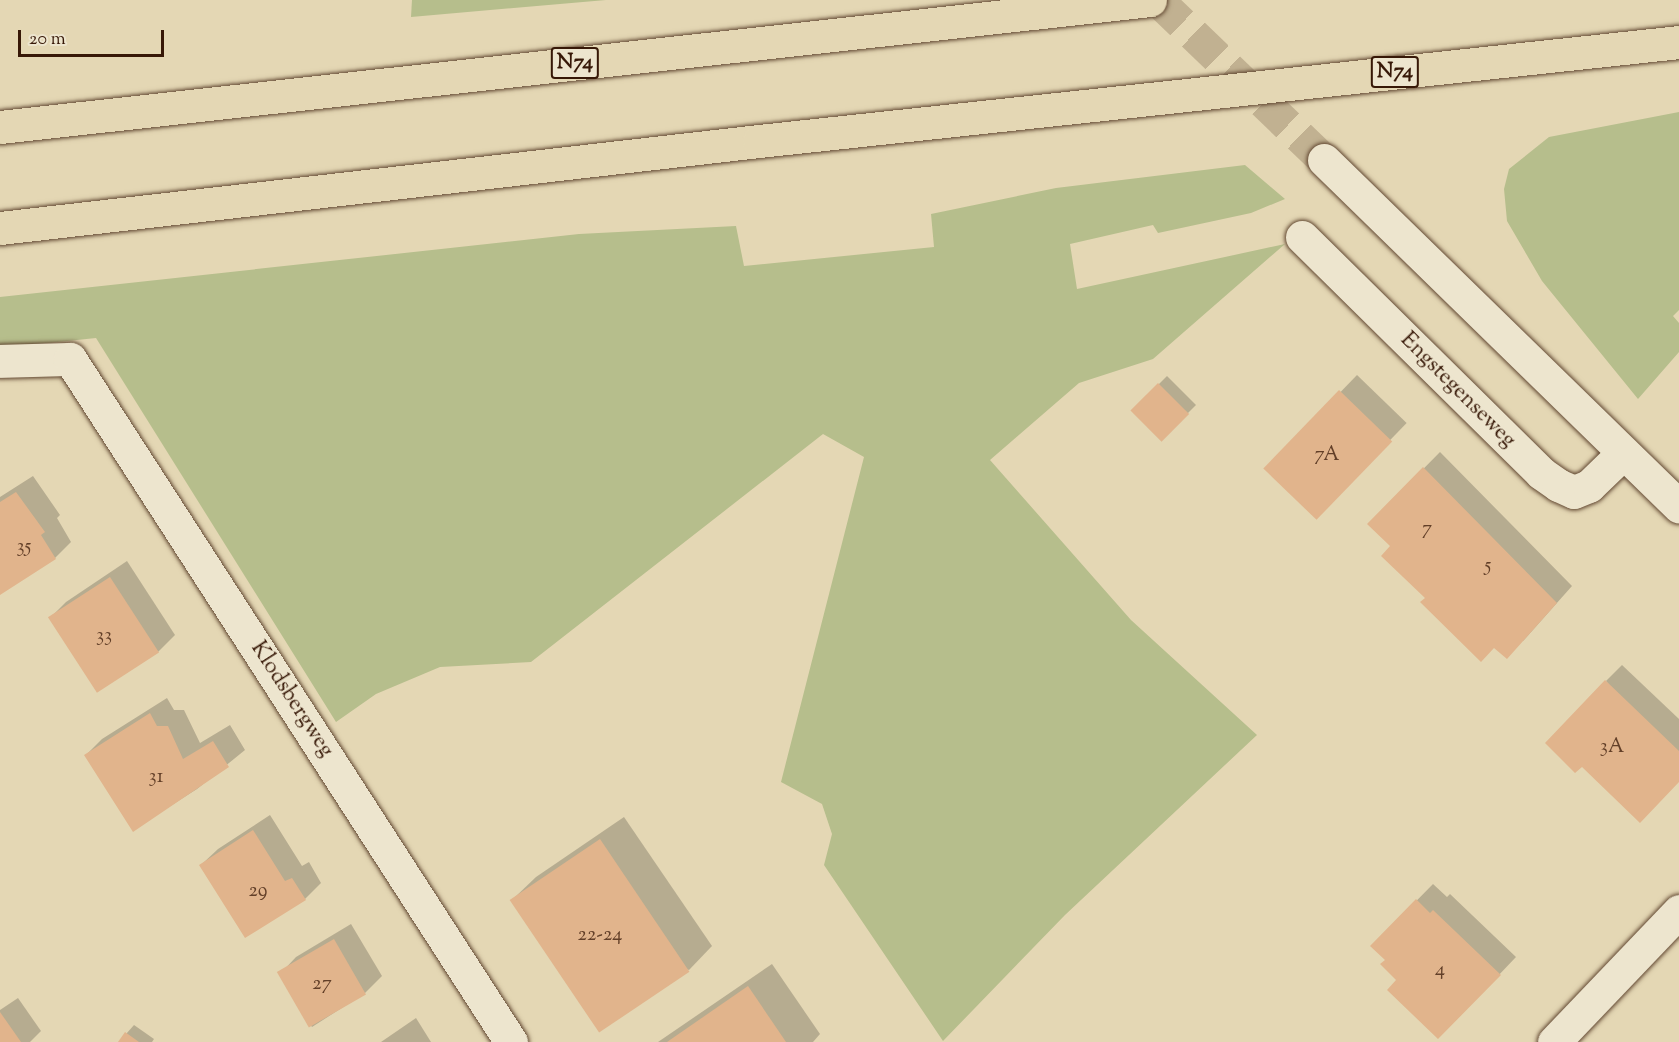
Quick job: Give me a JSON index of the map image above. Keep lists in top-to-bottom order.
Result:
{
  "streets": {
    "highway": ["N74"],
    "street": ["Engstegenseweg", "Klodsbergweg"]
  },
  "house_numbers": [
    "7A",
    "7",
    "35",
    "5",
    "33",
    "3A",
    "31",
    "29",
    "22-24",
    "4",
    "27"
  ],
  "scale_bar": "20 m"
}
